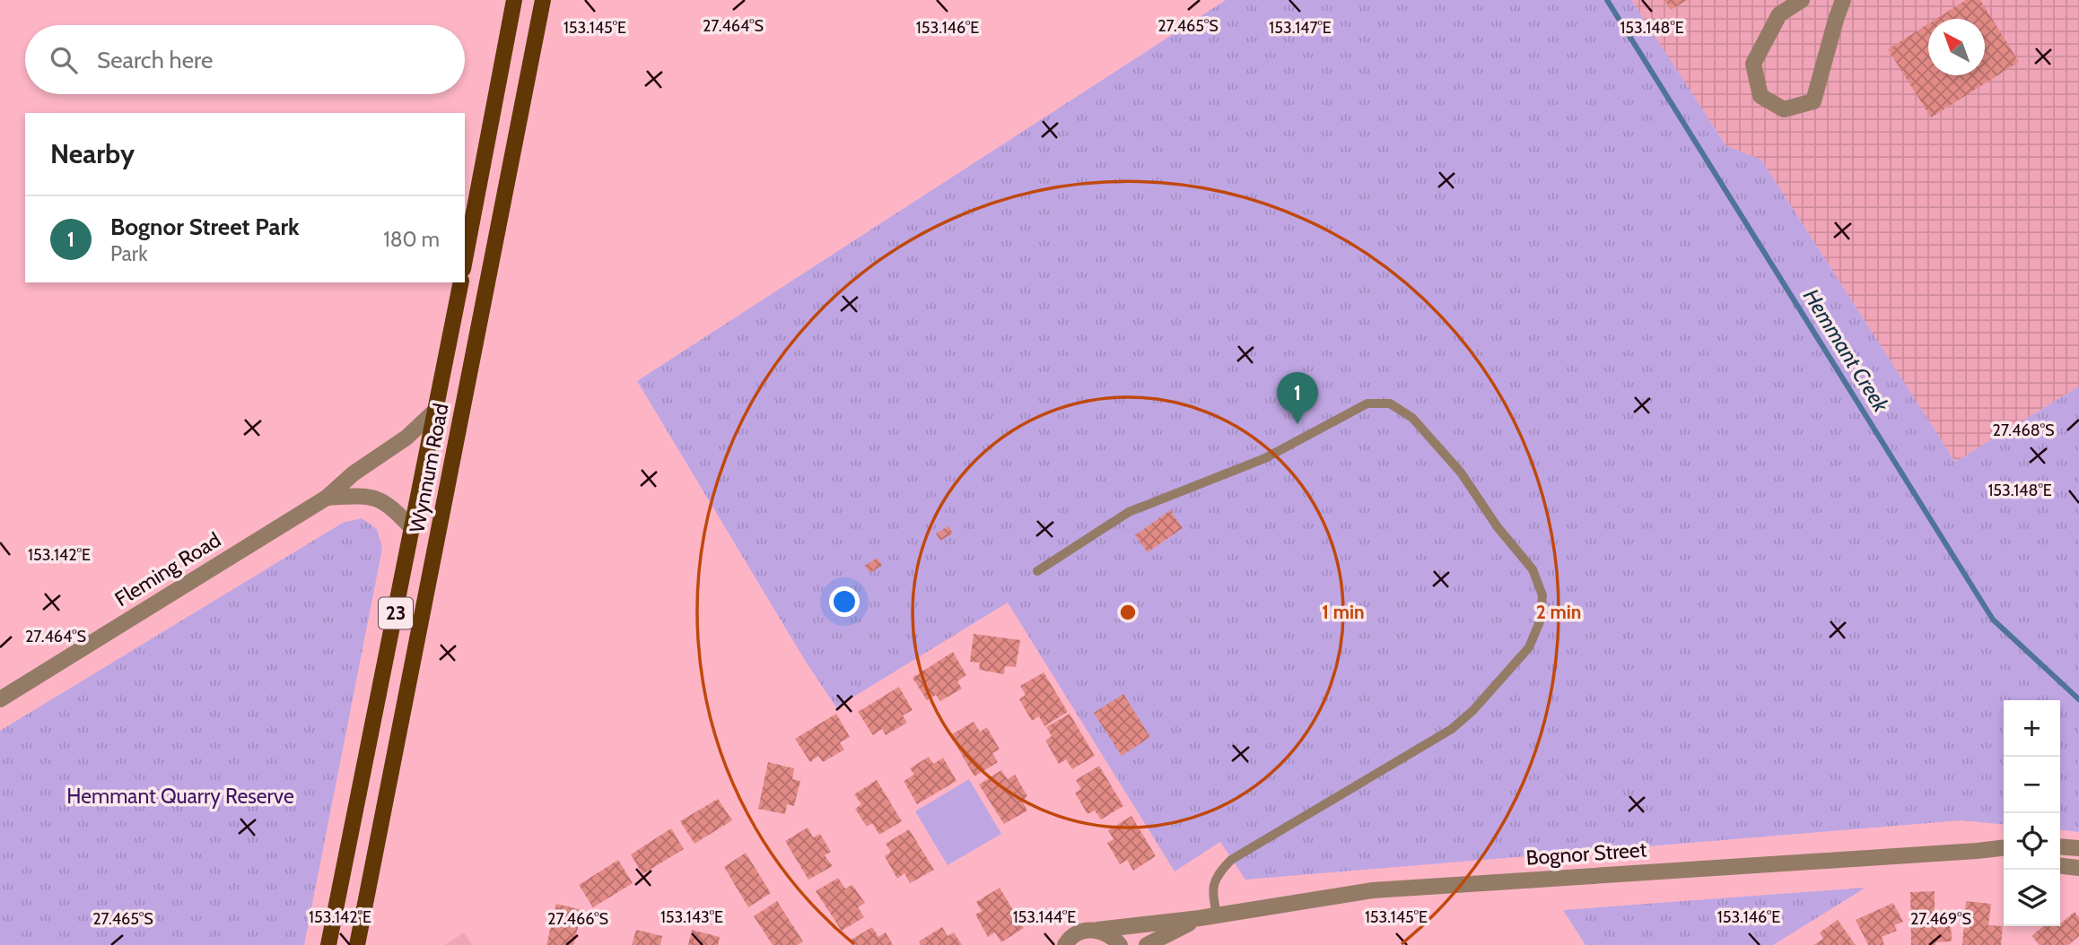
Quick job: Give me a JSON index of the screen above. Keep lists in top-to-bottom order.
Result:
{
  "streets": {
    "main road": ["Wynnum Road", "23"],
    "street": ["Fleming Road", "Bognor Street"]
  },
  "crossings": [
    ["Wynnum Road", "Fleming Road"]
  ],
  "water": ["Hemmant Creek"],
  "parks": ["Hemmant Quarry Reserve"],
  "north": "top left",
  "page": {
    "search": "Search here",
    "heading": "Nearby",
    "list": [
      {
        "mark": "1",
        "name": "Bognor Street Park",
        "note": "Park",
        "value": "180 m"
      }
    ],
    "pins": "1",
    "map_buttons": ["+", "−"]
  },
  "coordinates": [
    "27.464°S",
    "27.465°S",
    "153.145°E",
    "153.146°E",
    "153.147°E",
    "153.148°E",
    "27.468°S",
    "153.142°E",
    "153.143°E",
    "153.144°E",
    "27.466°S",
    "27.469°S"
  ],
  "rings": ["1 min", "2 min"]
}
